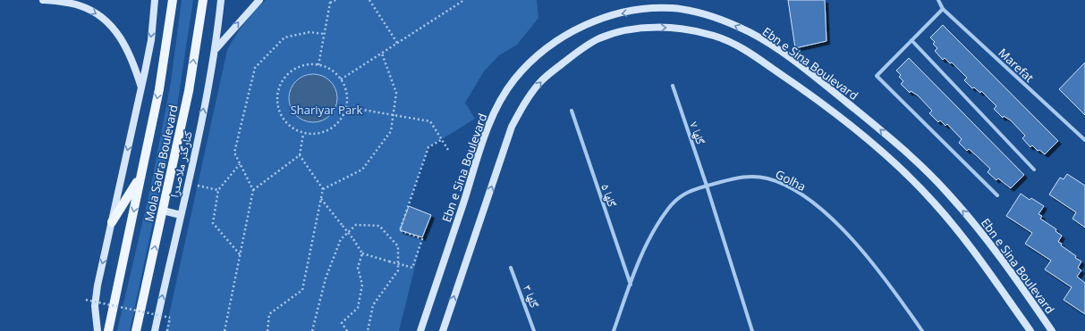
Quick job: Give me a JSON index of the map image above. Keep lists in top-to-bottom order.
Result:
{
  "streets": {
    "main road": ["Ebn e Sina Boulevard", "Mola Sadra Boulevard", "کنارگذر ملاصدرا"],
    "street": [
      "Marefat",
      "گلها ۷",
      "Golha",
      "گلها ۵",
      "گلها ۳"
    ]
  },
  "crossings": [
    ["گلها ۷", "Golha"],
    ["Golha", "گلها ۵"]
  ],
  "one_way": ["کنارگذر ملاصدرا"],
  "parks": ["Shariyar Park"]
}
